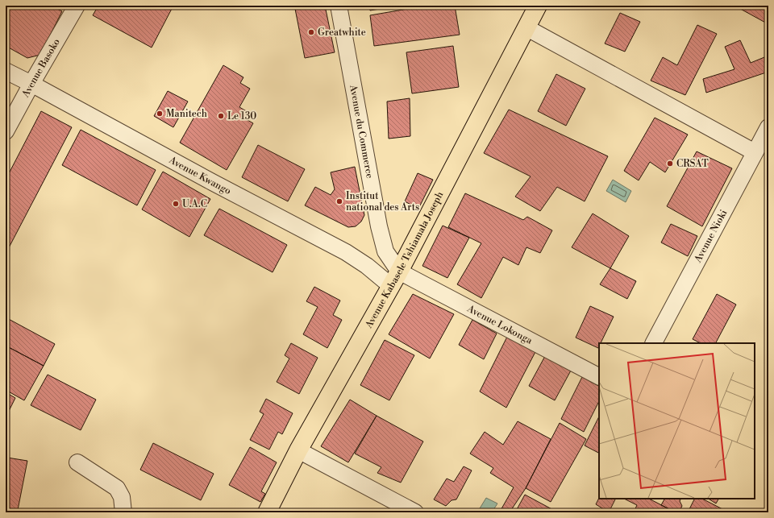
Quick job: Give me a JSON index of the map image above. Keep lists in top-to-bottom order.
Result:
{
  "streets": {
    "main road": ["Avenue Kabasele Tshiamala Joseph"],
    "street": [
      "Avenue Basoko",
      "Avenue du Commerce",
      "Avenue Kwango",
      "Avenue Nioki",
      "Avenue Lokonga"
    ]
  },
  "crossings": [
    ["Avenue Basoko", "Avenue Kwango"],
    ["Avenue du Commerce", "Avenue Kwango"],
    ["Avenue du Commerce", "Avenue Kabasele Tshiamala Joseph"],
    ["Avenue du Commerce", "Avenue Lokonga"],
    ["Avenue Kwango", "Avenue Kabasele Tshiamala Joseph"],
    ["Avenue Kwango", "Avenue Lokonga"],
    ["Avenue Kabasele Tshiamala Joseph", "Avenue Lokonga"]
  ],
  "places": [
    "Greatwhite",
    "Manitech",
    "Le 130",
    "CRSAT",
    "Institut national des Arts",
    "U.A.C"
  ]
}
